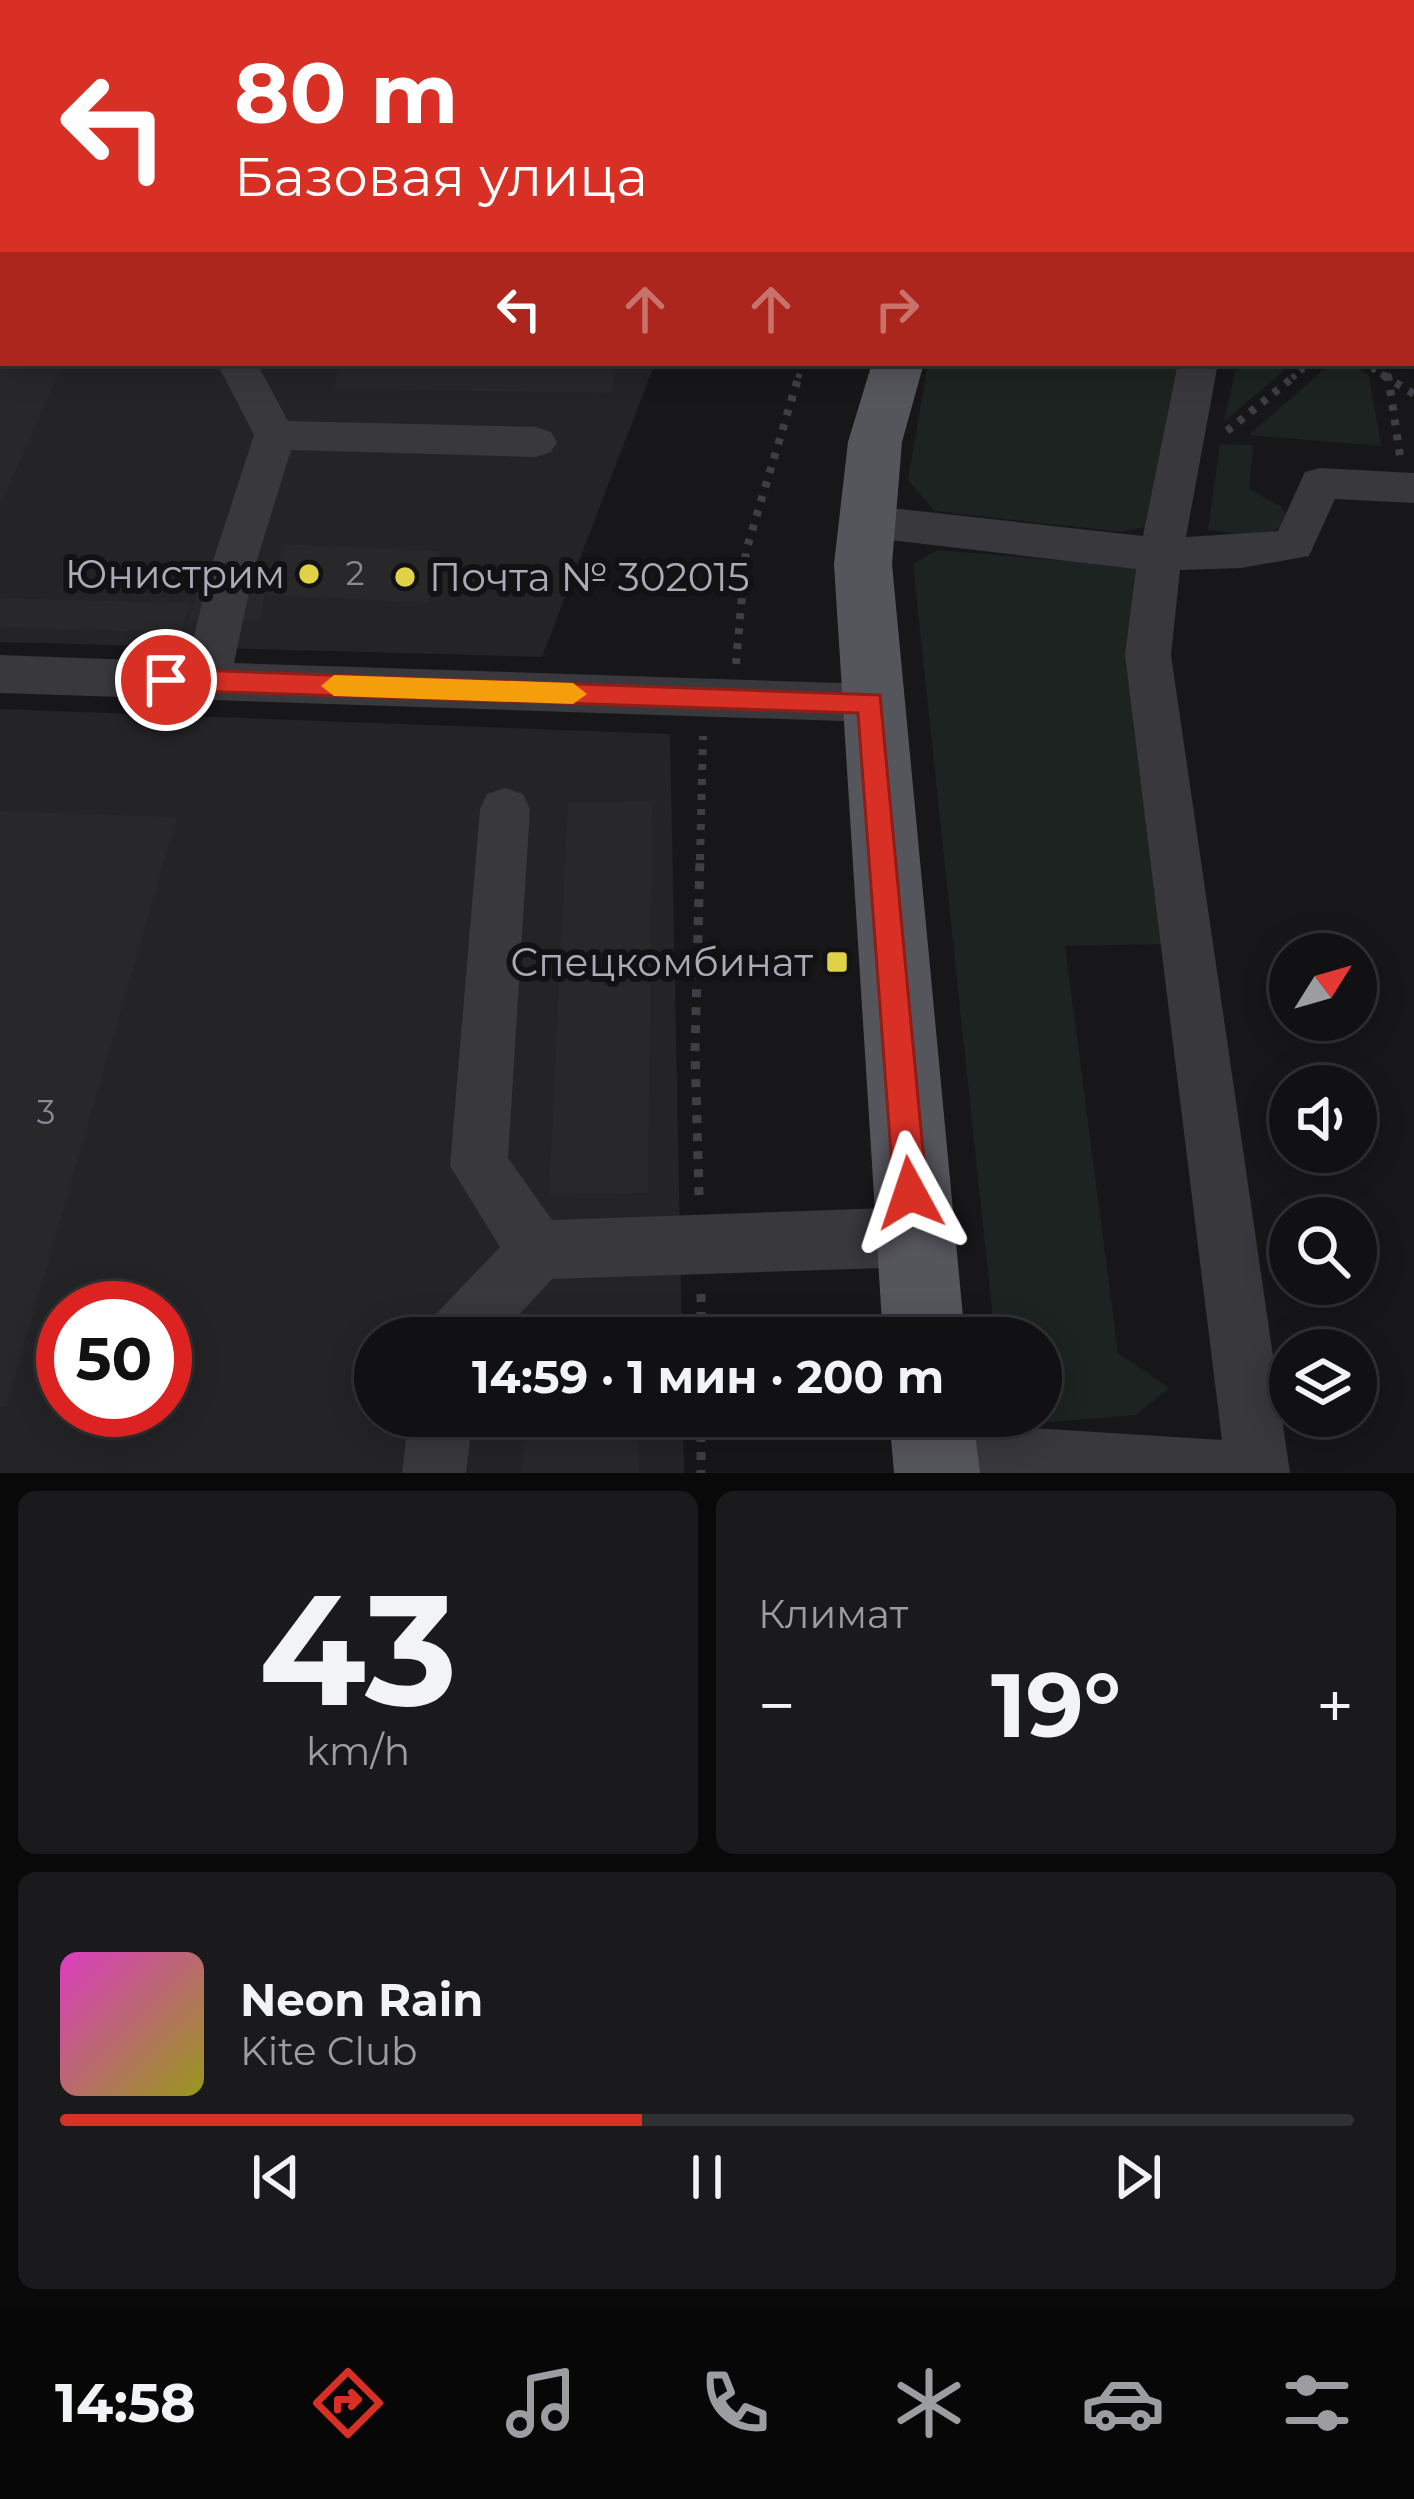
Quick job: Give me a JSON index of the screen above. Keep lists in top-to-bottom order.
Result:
{
  "places": {
    "other": ["Юнистрим", "Почта № 302015"],
    "transit": ["Спецкомбинат"]
  },
  "house_numbers": ["2", "3"],
  "north": "top right",
  "page": {
    "turn": ["80 m", "Базовая улица"],
    "limit": "50",
    "trip": "14:59 · 1 мин · 200 m",
    "tile": [
      ["43", "km/h"],
      "Климат"
    ],
    "heat": ["−", "19°", "+"],
    "song": ["Neon Rain", "Kite Club"],
    "tabs": "14:58"
  }
}
